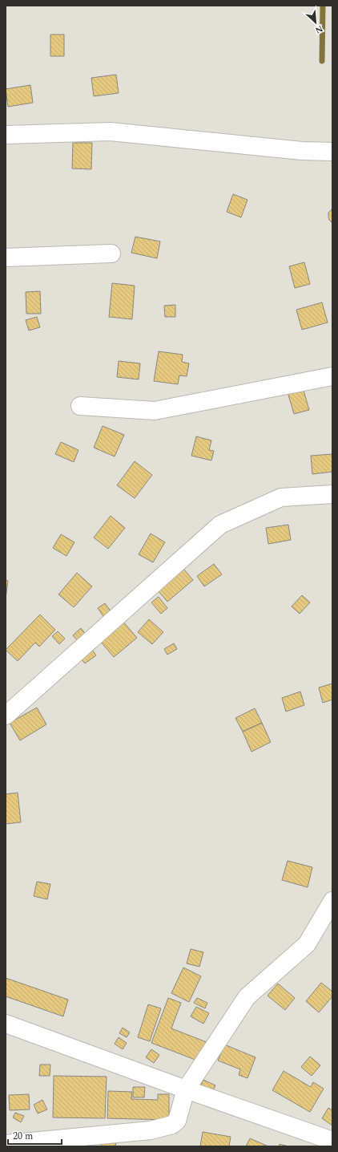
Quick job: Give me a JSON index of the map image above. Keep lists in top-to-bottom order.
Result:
{
  "scale_bar": "20 m",
  "north": "bottom right"
}
